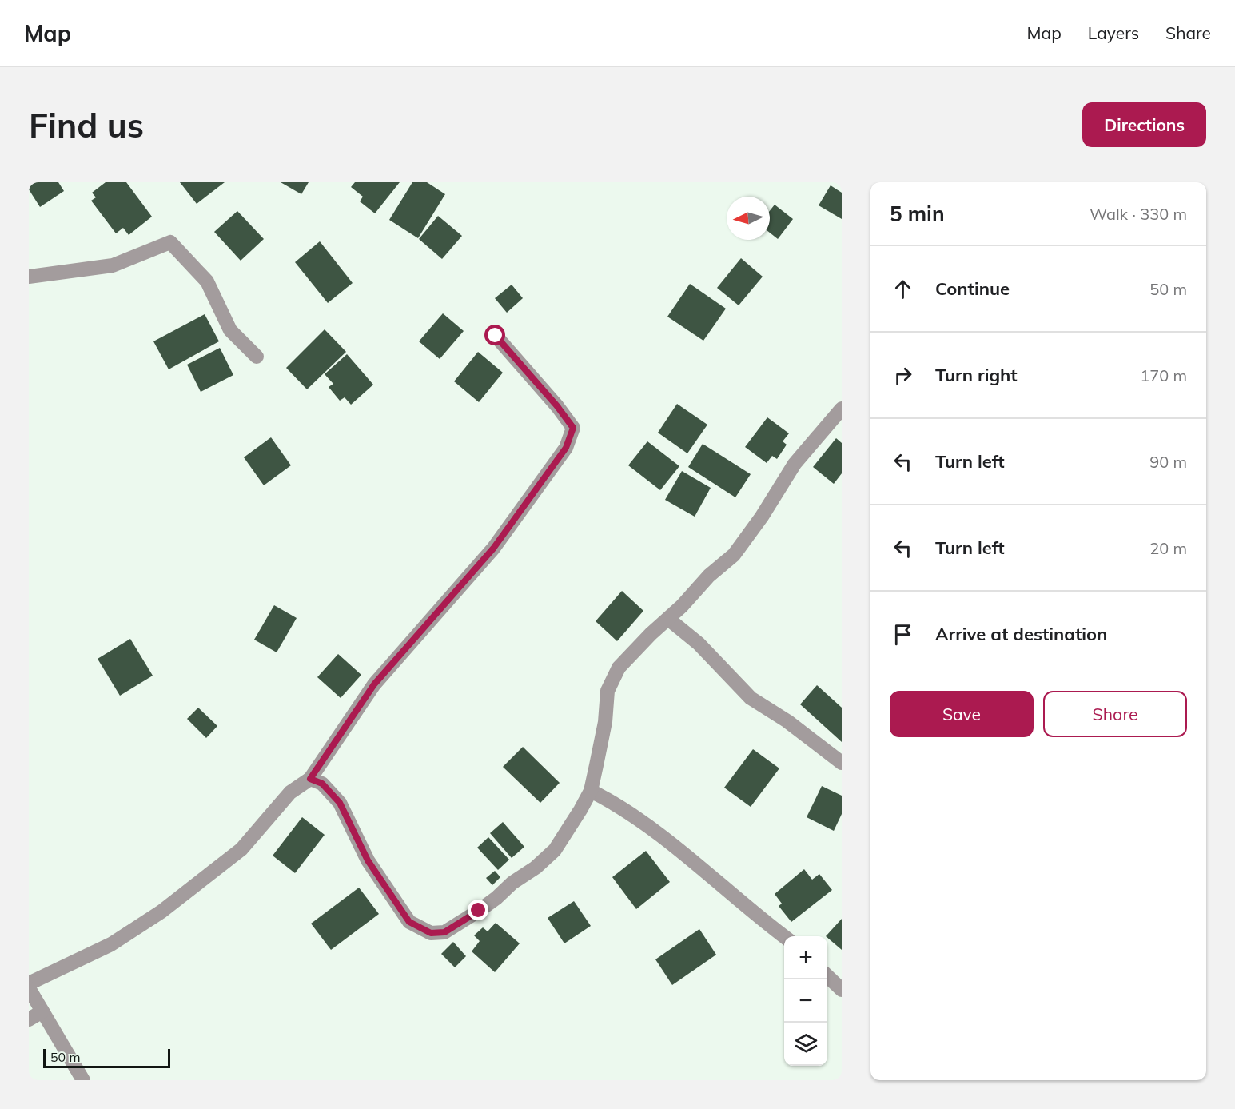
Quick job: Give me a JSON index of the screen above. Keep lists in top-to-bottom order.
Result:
{
  "scale_bar": "50 m",
  "north": "left",
  "page": {
    "header": "Map",
    "nav": ["Map", "Layers", "Share"],
    "buttons": [
      "Directions",
      ["Save", "Share"]
    ],
    "title": "Find us",
    "heading": ["5 min", "Walk · 330 m"],
    "list": [
      ["Continue", "50 m"],
      ["Turn right", "170 m"],
      ["Turn left", "90 m"],
      ["Turn left", "20 m"],
      "Arrive at destination"
    ],
    "map_buttons": ["+", "−"],
    "scale": "50 m"
  }
}
